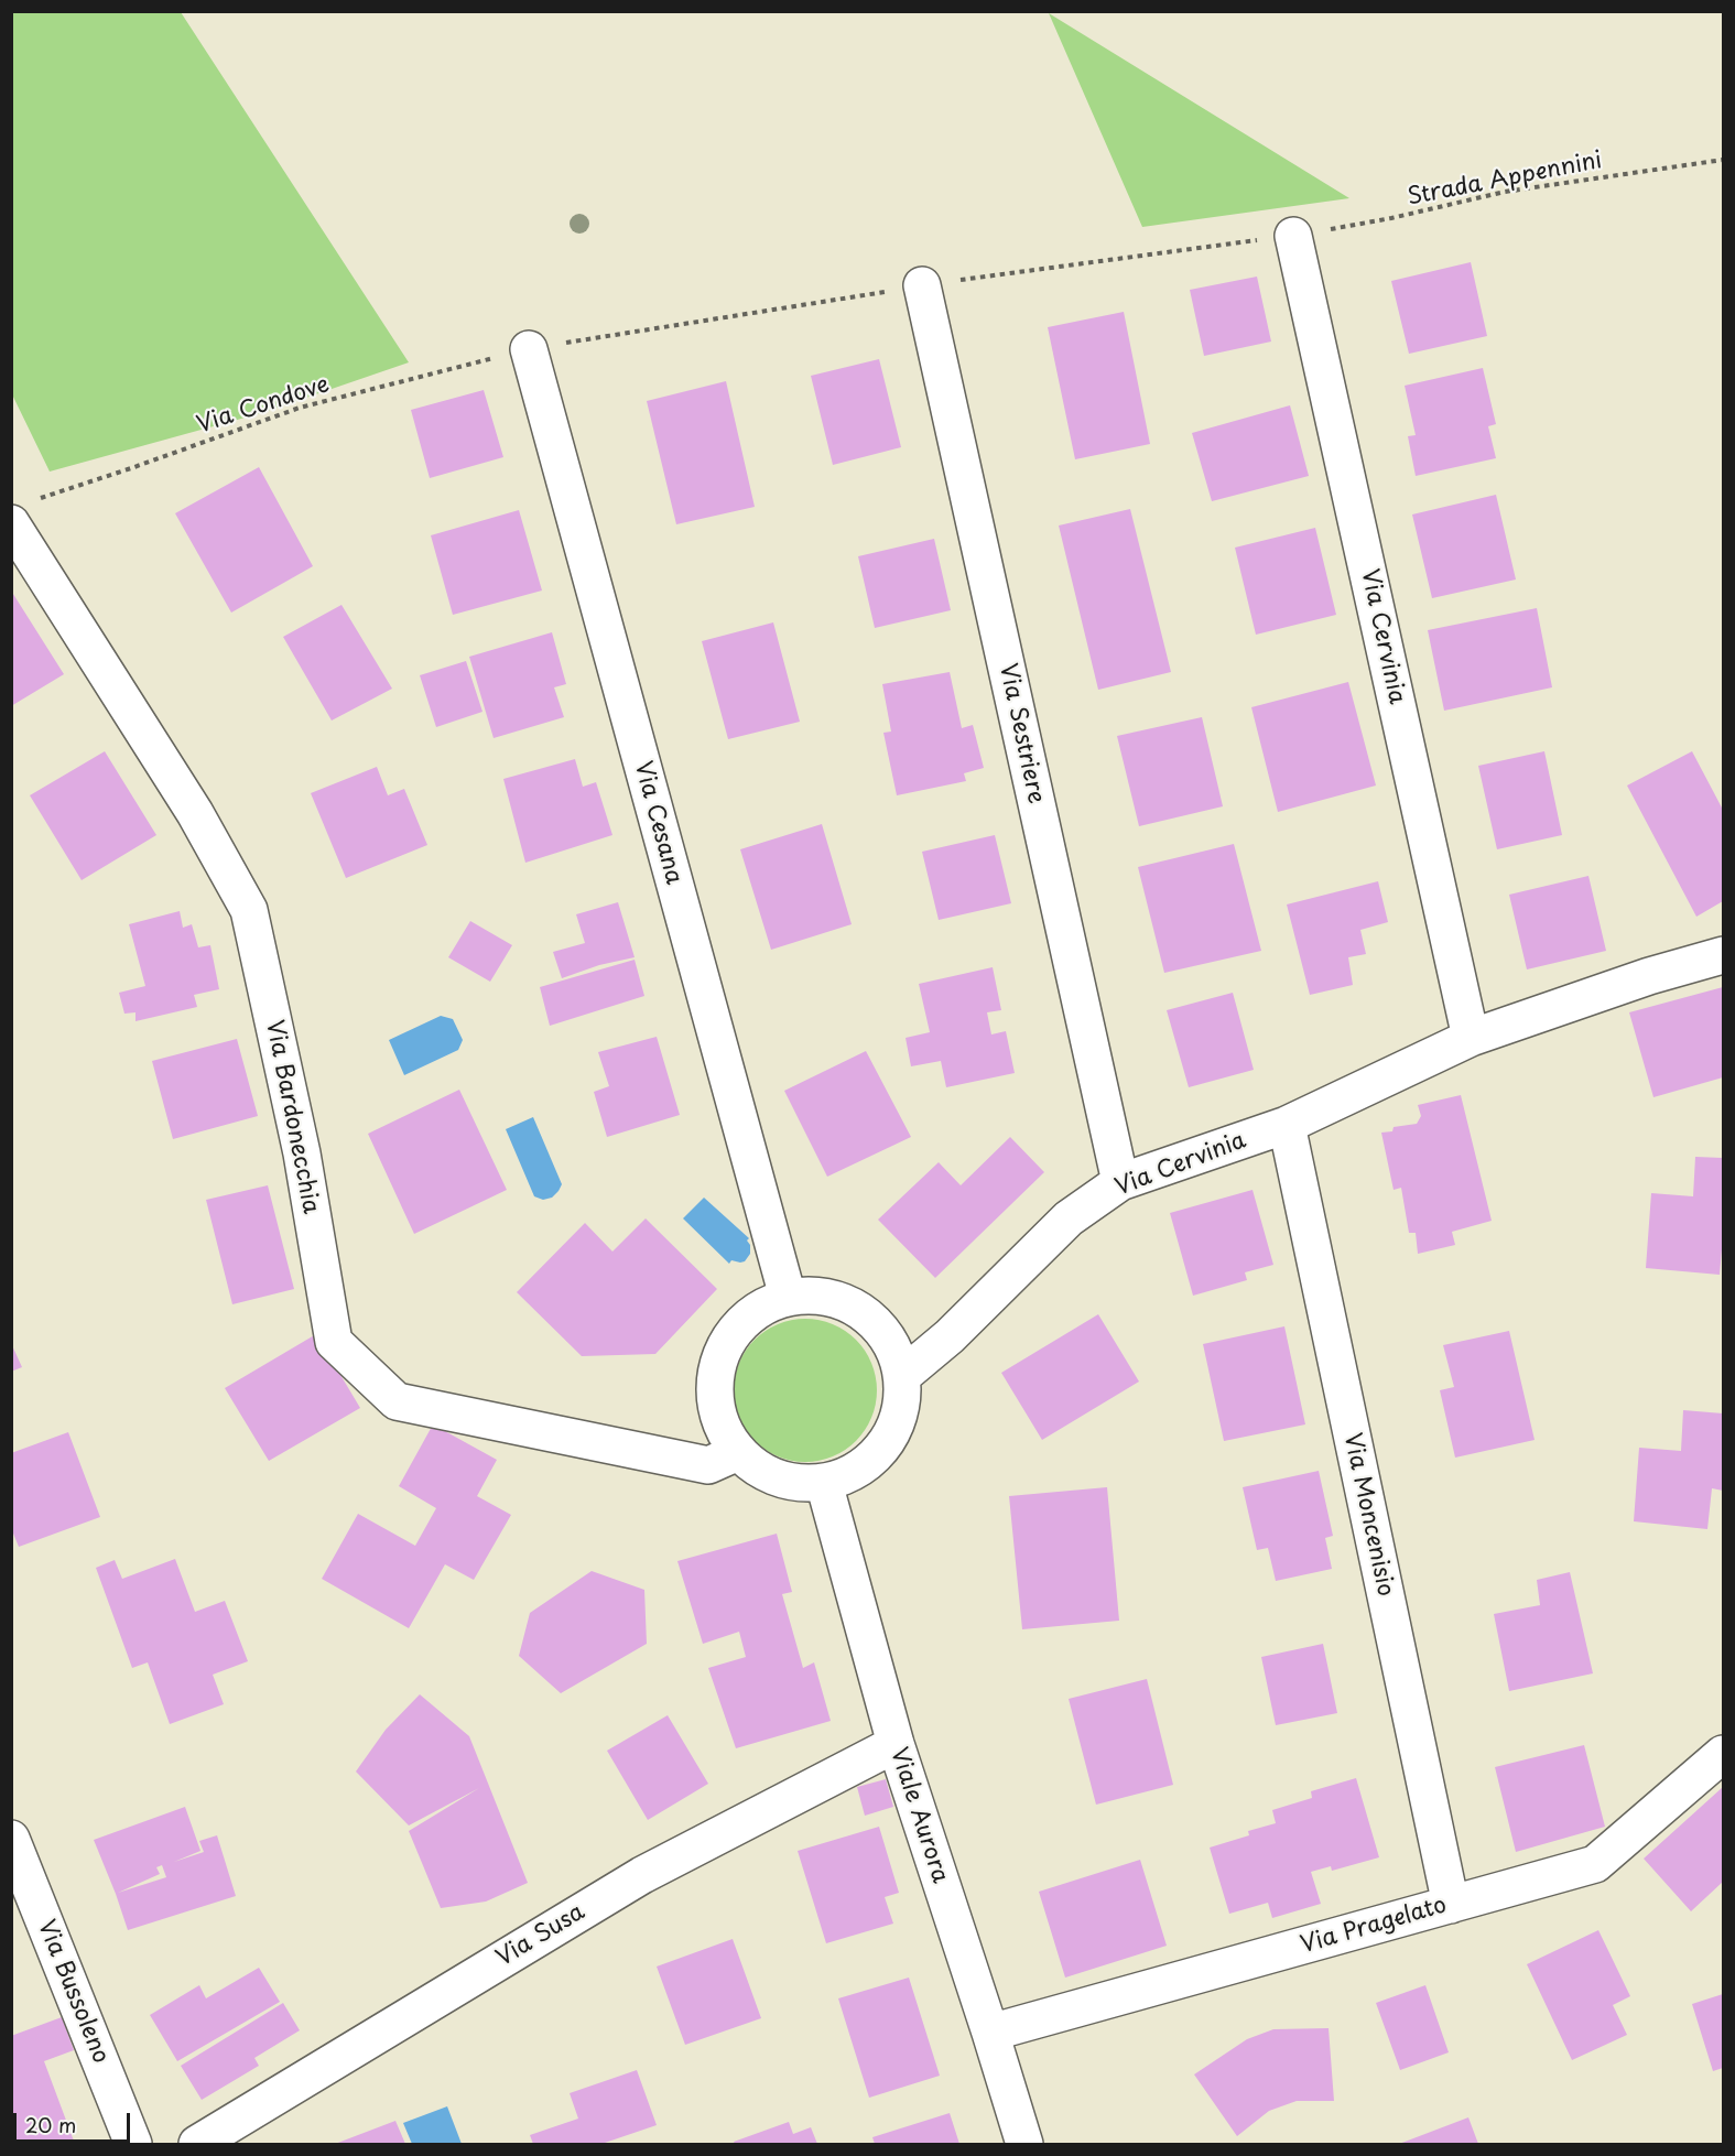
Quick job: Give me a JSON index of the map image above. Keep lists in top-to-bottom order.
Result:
{
  "streets": {
    "street": [
      "Via Cervinia",
      "Via Sestriere",
      "Via Cesana",
      "Via Bardonecchia",
      "Via Moncenisio",
      "Viale Aurora",
      "Via Pragelato",
      "Via Susa",
      "Via Bussoleno"
    ],
    "path": ["Strada Appennini", "Via Condove"]
  },
  "crossings": [
    ["Strada Appennini", "Via Cervinia"],
    ["Via Condove", "Via Cesana"],
    ["Via Condove", "Via Bardonecchia"],
    ["Via Cervinia", "Via Sestriere"],
    ["Via Cervinia", "Via Cesana"],
    ["Via Cervinia", "Via Bardonecchia"],
    ["Via Cervinia", "Via Moncenisio"],
    ["Via Cervinia", "Viale Aurora"],
    ["Via Cesana", "Via Bardonecchia"],
    ["Via Cesana", "Viale Aurora"],
    ["Via Bardonecchia", "Viale Aurora"],
    ["Via Moncenisio", "Via Pragelato"],
    ["Viale Aurora", "Via Pragelato"],
    ["Viale Aurora", "Via Susa"]
  ],
  "scale_bar": "20 m"
}
